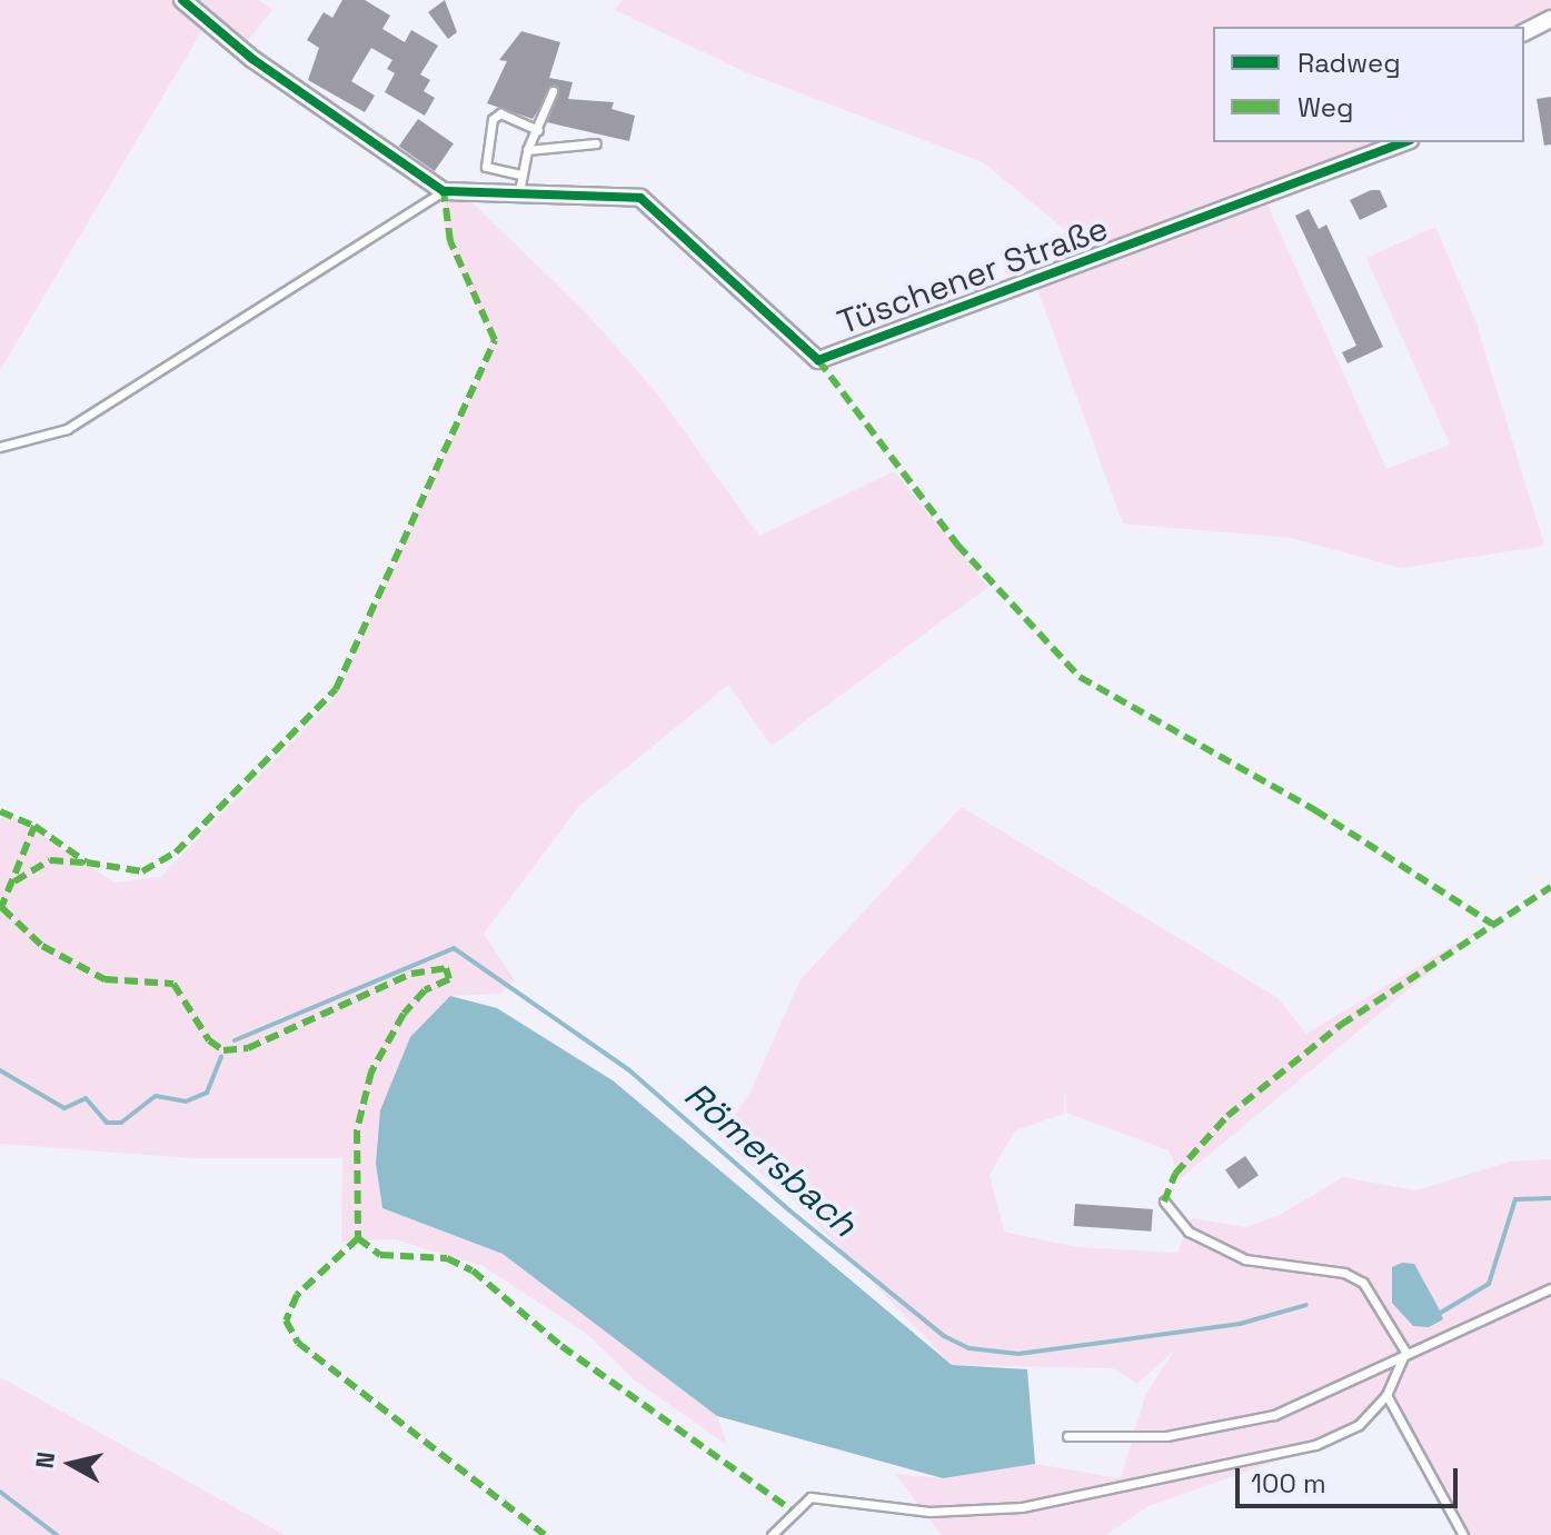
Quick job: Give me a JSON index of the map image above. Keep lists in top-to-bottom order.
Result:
{
  "streets": {
    "street": ["Tüschener Straße"]
  },
  "water": ["Römersbach"],
  "legend": ["Radweg", "Weg"],
  "scale_bar": "100 m",
  "north": "left"
}
